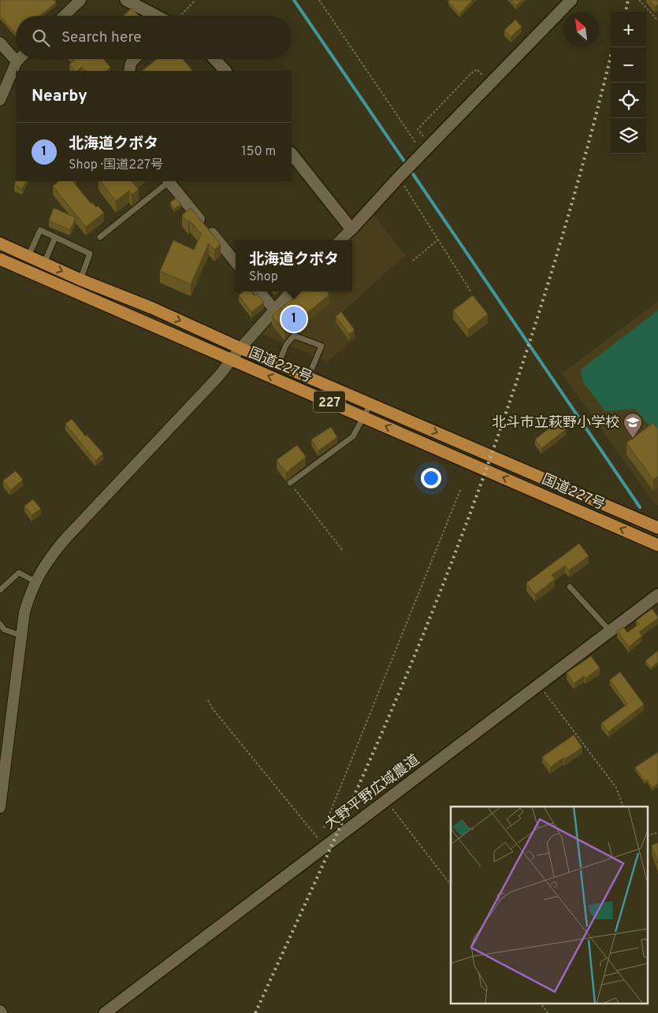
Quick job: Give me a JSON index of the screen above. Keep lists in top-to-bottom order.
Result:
{
  "streets": {
    "highway": ["国道227号", "227"],
    "street": ["大野平野広域農道"]
  },
  "places": {
    "school or university": ["北斗市立萩野小学校"]
  },
  "north": "top left",
  "page": {
    "map_buttons": ["+", "−"],
    "search": "Search here",
    "heading": "Nearby",
    "list": [
      {
        "mark": "1",
        "name": "北海道クボタ",
        "note": "Shop · 国道227号",
        "value": "150 m"
      }
    ],
    "popup": ["北海道クボタ", "Shop"],
    "pins": "1"
  }
}
